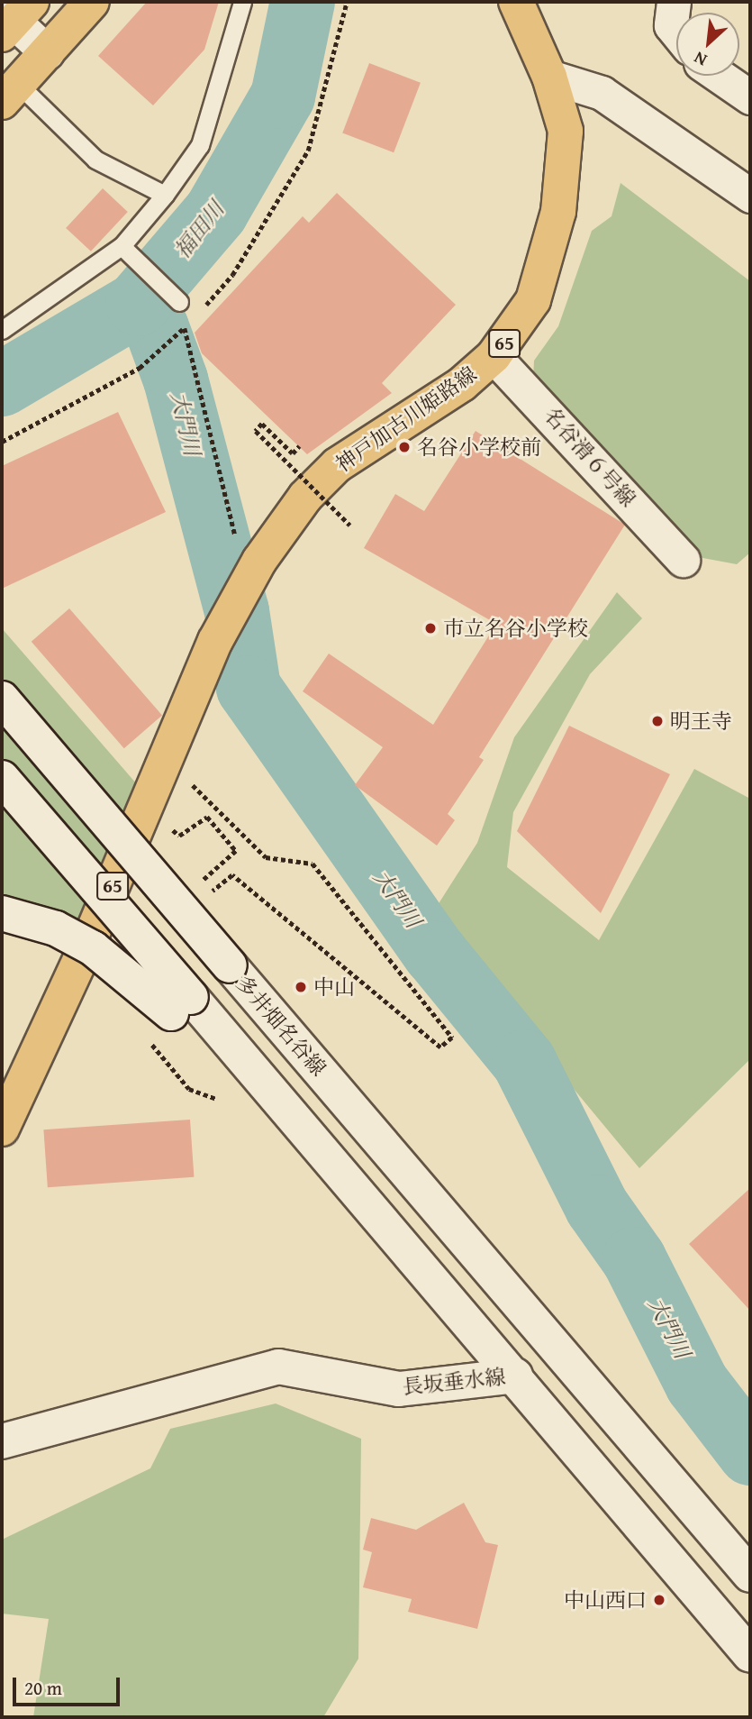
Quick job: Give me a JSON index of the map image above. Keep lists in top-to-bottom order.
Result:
{
  "streets": {
    "main road": ["65", "神戸加古川姫路線"],
    "street": ["名谷滑６号線", "多井畑名谷線", "長坂垂水線"]
  },
  "crossings": [
    ["神戸加古川姫路線", "名谷滑６号線"]
  ],
  "water": ["福田川", "大門川"],
  "places": [
    "名谷小学校前",
    "市立名谷小学校",
    "明王寺",
    "中山",
    "中山西口"
  ],
  "scale_bar": "20 m",
  "north": "bottom left"
}
